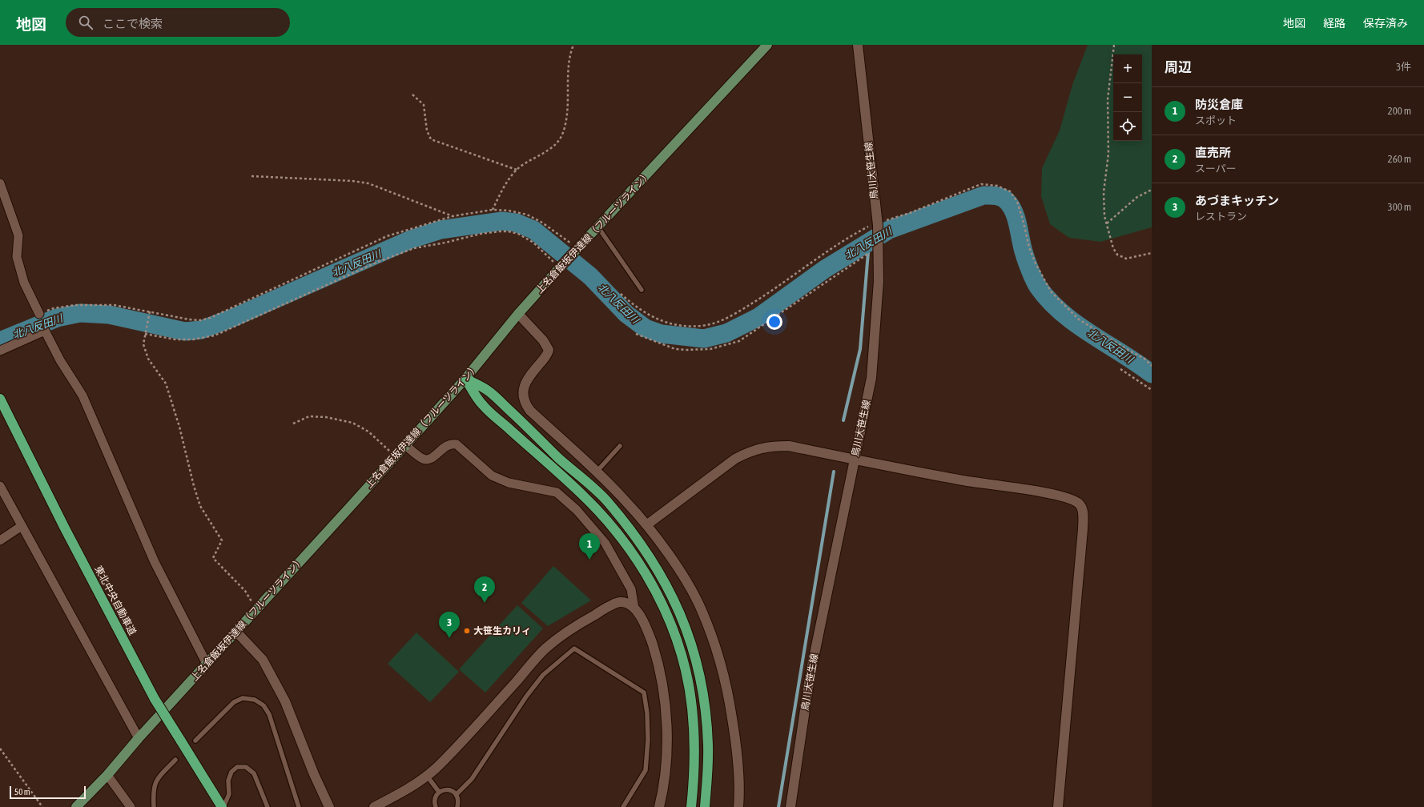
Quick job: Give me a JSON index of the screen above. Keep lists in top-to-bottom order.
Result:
{
  "streets": {
    "highway": ["東北中央自動車道"],
    "main road": ["上名倉飯坂伊達線（フルーツライン）"],
    "street": ["鳥川大笹生線"]
  },
  "water": ["北八反田川"],
  "places": ["大笹生カリィ"],
  "scale_bar": "50 m",
  "page": {
    "header": "地図",
    "search": "ここで検索",
    "nav": ["地図", "経路", "保存済み"],
    "heading": ["周辺", "3件"],
    "map_buttons": ["+", "−"],
    "list": [
      {
        "mark": "1",
        "name": "防災倉庫",
        "note": "スポット",
        "value": "200 m"
      },
      {
        "mark": "2",
        "name": "直売所",
        "note": "スーパー",
        "value": "260 m"
      },
      {
        "mark": "3",
        "name": "あづまキッチン",
        "note": "レストラン",
        "value": "300 m"
      }
    ],
    "pins": ["1", "2", "3"],
    "scale": "50 m"
  }
}
